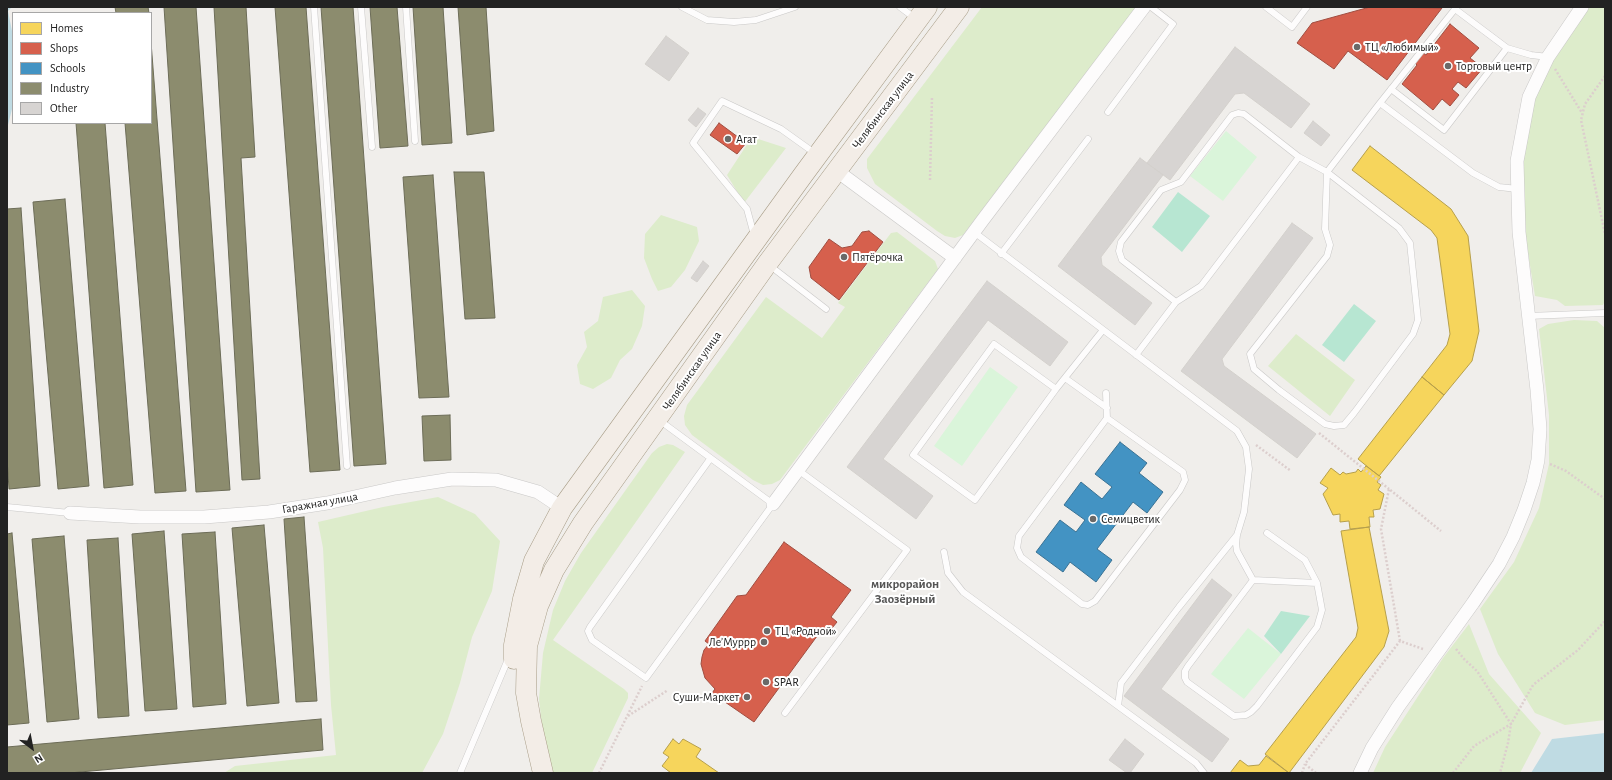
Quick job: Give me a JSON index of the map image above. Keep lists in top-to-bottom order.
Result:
{
  "streets": {
    "main road": ["Челябинская улица"],
    "street": ["Гаражная улица"]
  },
  "crossings": [
    ["Челябинская улица", "Гаражная улица"]
  ],
  "districts": ["микрорайон Заозёрный"],
  "places": [
    "ТЦ «Любимый»",
    "Торговый центр",
    "Агат",
    "Пятёрочка",
    "Семицветик",
    "ТЦ «Родной»",
    "Ле’Муррр",
    "SPAR",
    "Суши-Маркет"
  ],
  "legend": [
    "Homes",
    "Shops",
    "Schools",
    "Industry",
    "Other"
  ],
  "north": "bottom right"
}
